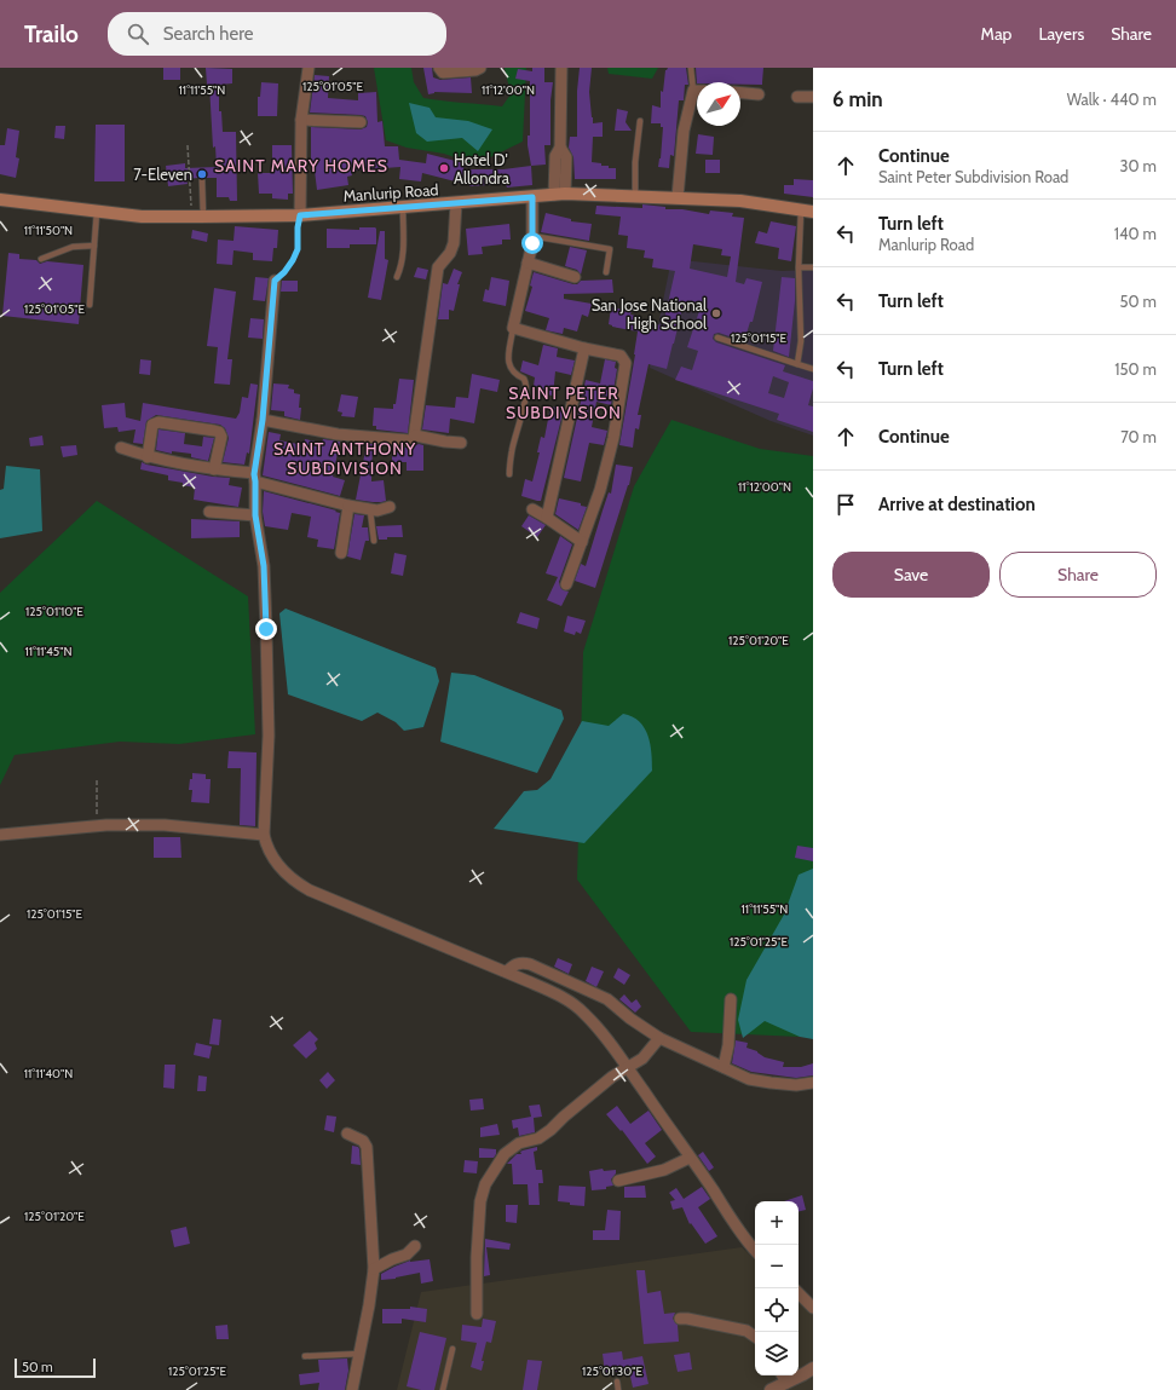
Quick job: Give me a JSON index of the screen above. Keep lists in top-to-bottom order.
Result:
{
  "streets": {
    "main road": ["Manlurip Road"]
  },
  "districts": ["SAINT MARY HOMES", "SAINT PETER SUBDIVISION", "SAINT ANTHONY SUBDIVISION"],
  "places": ["Hotel D' Allondra", "7-Eleven", "San Jose National High School"],
  "scale_bar": "50 m",
  "north": "top right",
  "page": {
    "header": "Trailo",
    "search": "Search here",
    "nav": ["Map", "Layers", "Share"],
    "heading": ["6 min", "Walk · 440 m"],
    "list": [
      ["Continue", "Saint Peter Subdivision Road", "30 m"],
      ["Turn left", "Manlurip Road", "140 m"],
      ["Turn left", "50 m"],
      ["Turn left", "150 m"],
      ["Continue", "70 m"],
      "Arrive at destination"
    ],
    "buttons": ["Save", "Share"],
    "map_buttons": ["+", "−"],
    "scale": "50 m"
  },
  "coordinates": [
    "125°01'05\"E",
    "11°11'55\"N",
    "11°12'00\"N",
    "11°11'50\"N",
    "125°01'15\"E",
    "125°01'10\"E",
    "125°01'20\"E",
    "11°11'45\"N",
    "125°01'25\"E",
    "11°11'40\"N",
    "125°01'30\"E"
  ]
}
